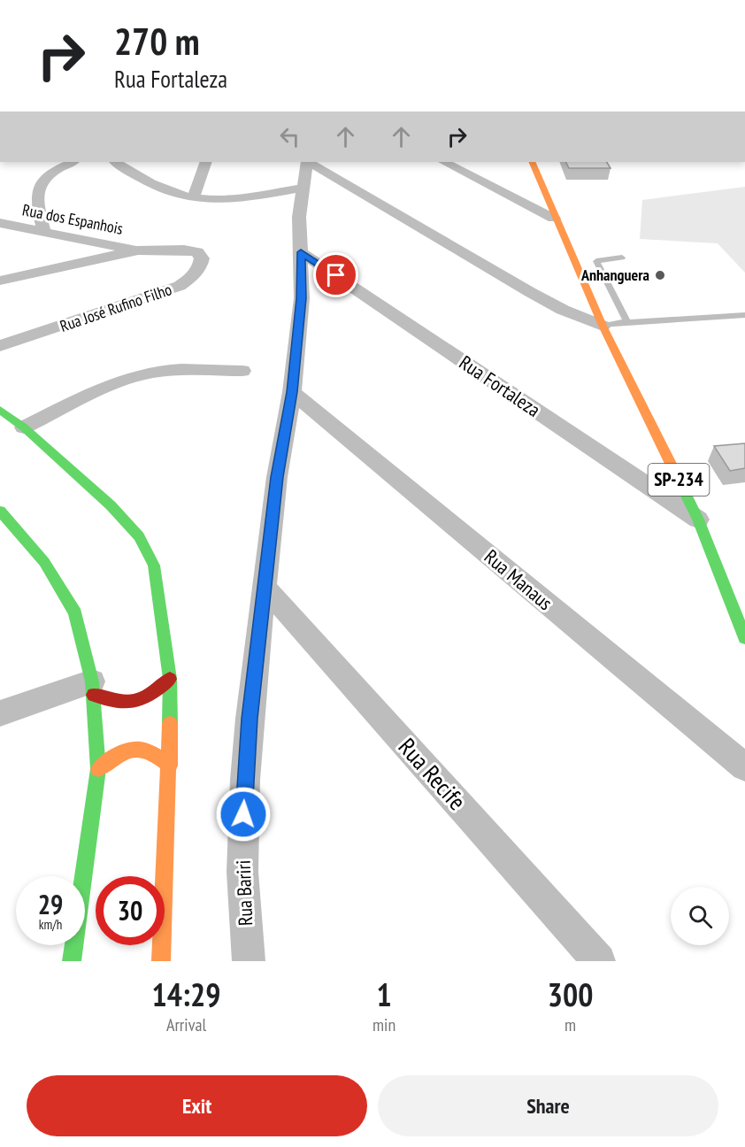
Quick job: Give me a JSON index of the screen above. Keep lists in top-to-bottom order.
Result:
{
  "streets": {
    "main road": ["SP-234"],
    "street": [
      "Rua dos Espanhois",
      "Rua José Rufino Filho",
      "Rua Fortaleza",
      "Rua Manaus",
      "Rua Recife",
      "Rua Bariri"
    ]
  },
  "crossings": [
    ["Rua dos Espanhois", "Rua José Rufino Filho"],
    ["Rua Fortaleza", "SP-234"],
    ["Rua Fortaleza", "Rua Bariri"],
    ["Rua Manaus", "Rua Bariri"],
    ["Rua Recife", "Rua Bariri"]
  ],
  "places": ["Anhanguera"],
  "page": {
    "turn": ["270 m", "Rua Fortaleza"],
    "speed": "29 km/h",
    "limit": "30",
    "eta": [
      "14:29",
      "Arrival",
      "1",
      "min",
      "300",
      "m"
    ],
    "buttons": ["Exit", "Share"]
  }
}
